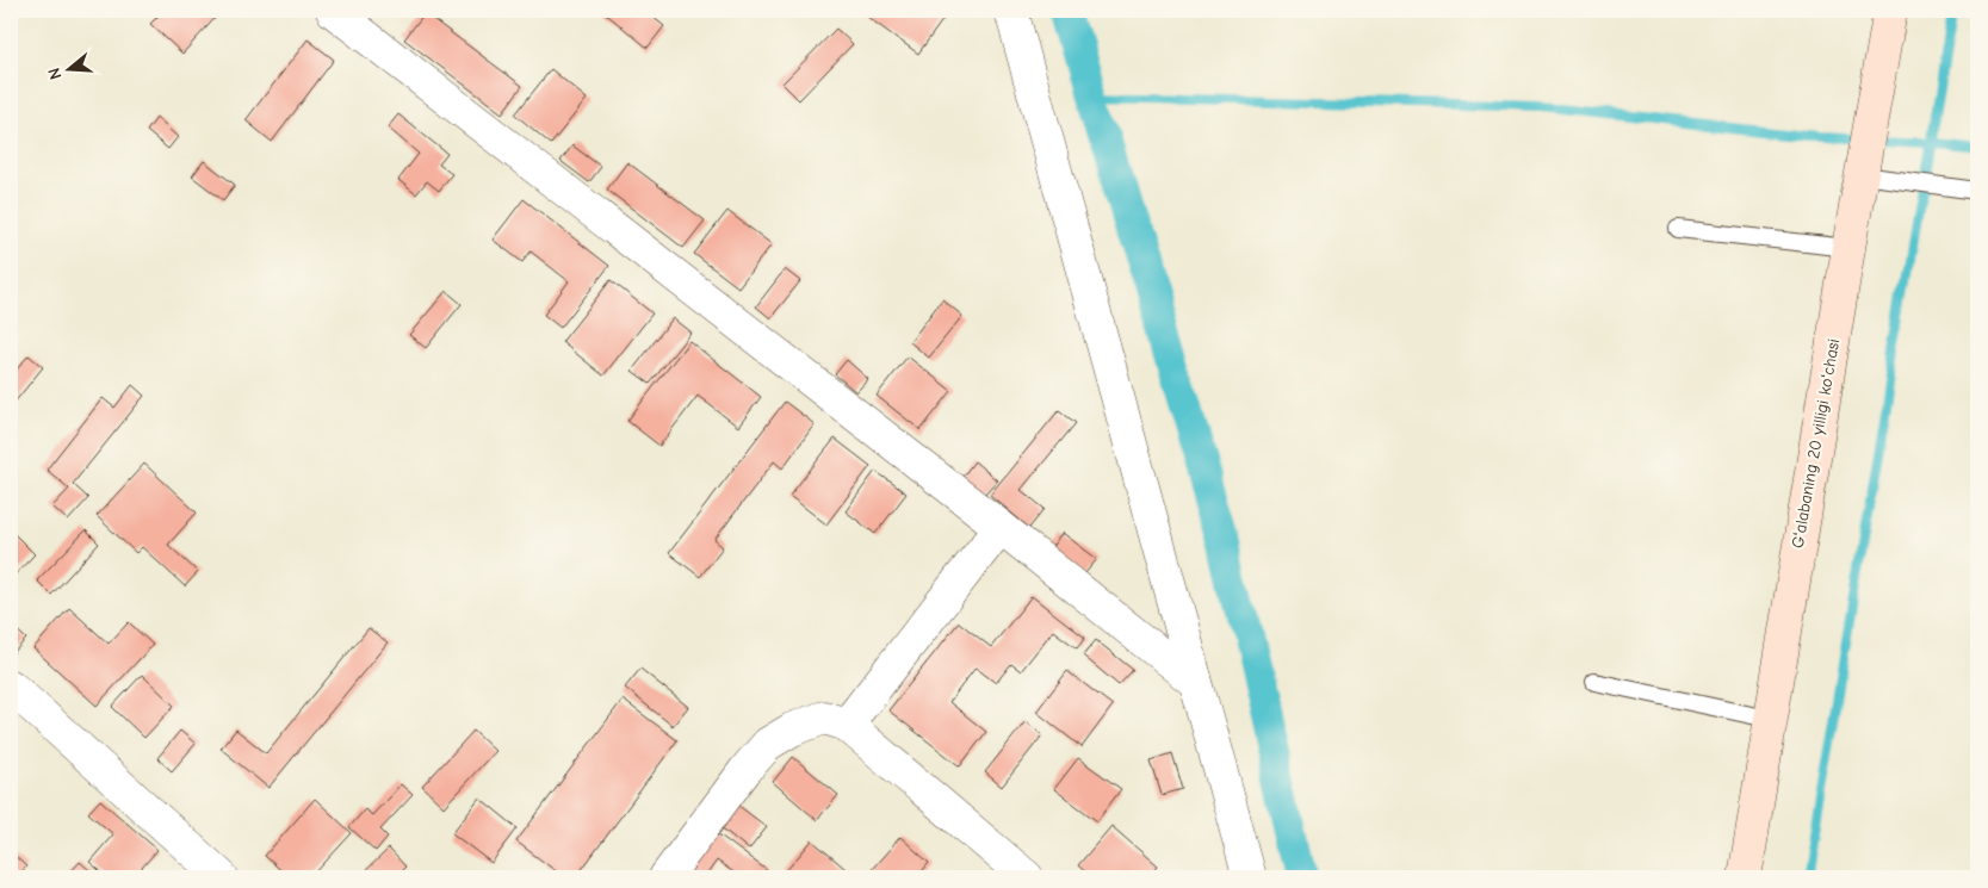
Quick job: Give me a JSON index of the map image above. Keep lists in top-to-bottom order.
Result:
{
  "streets": {
    "main road": ["Gʻalabaning 20 yilligi koʻchasi"]
  },
  "north": "left"
}
